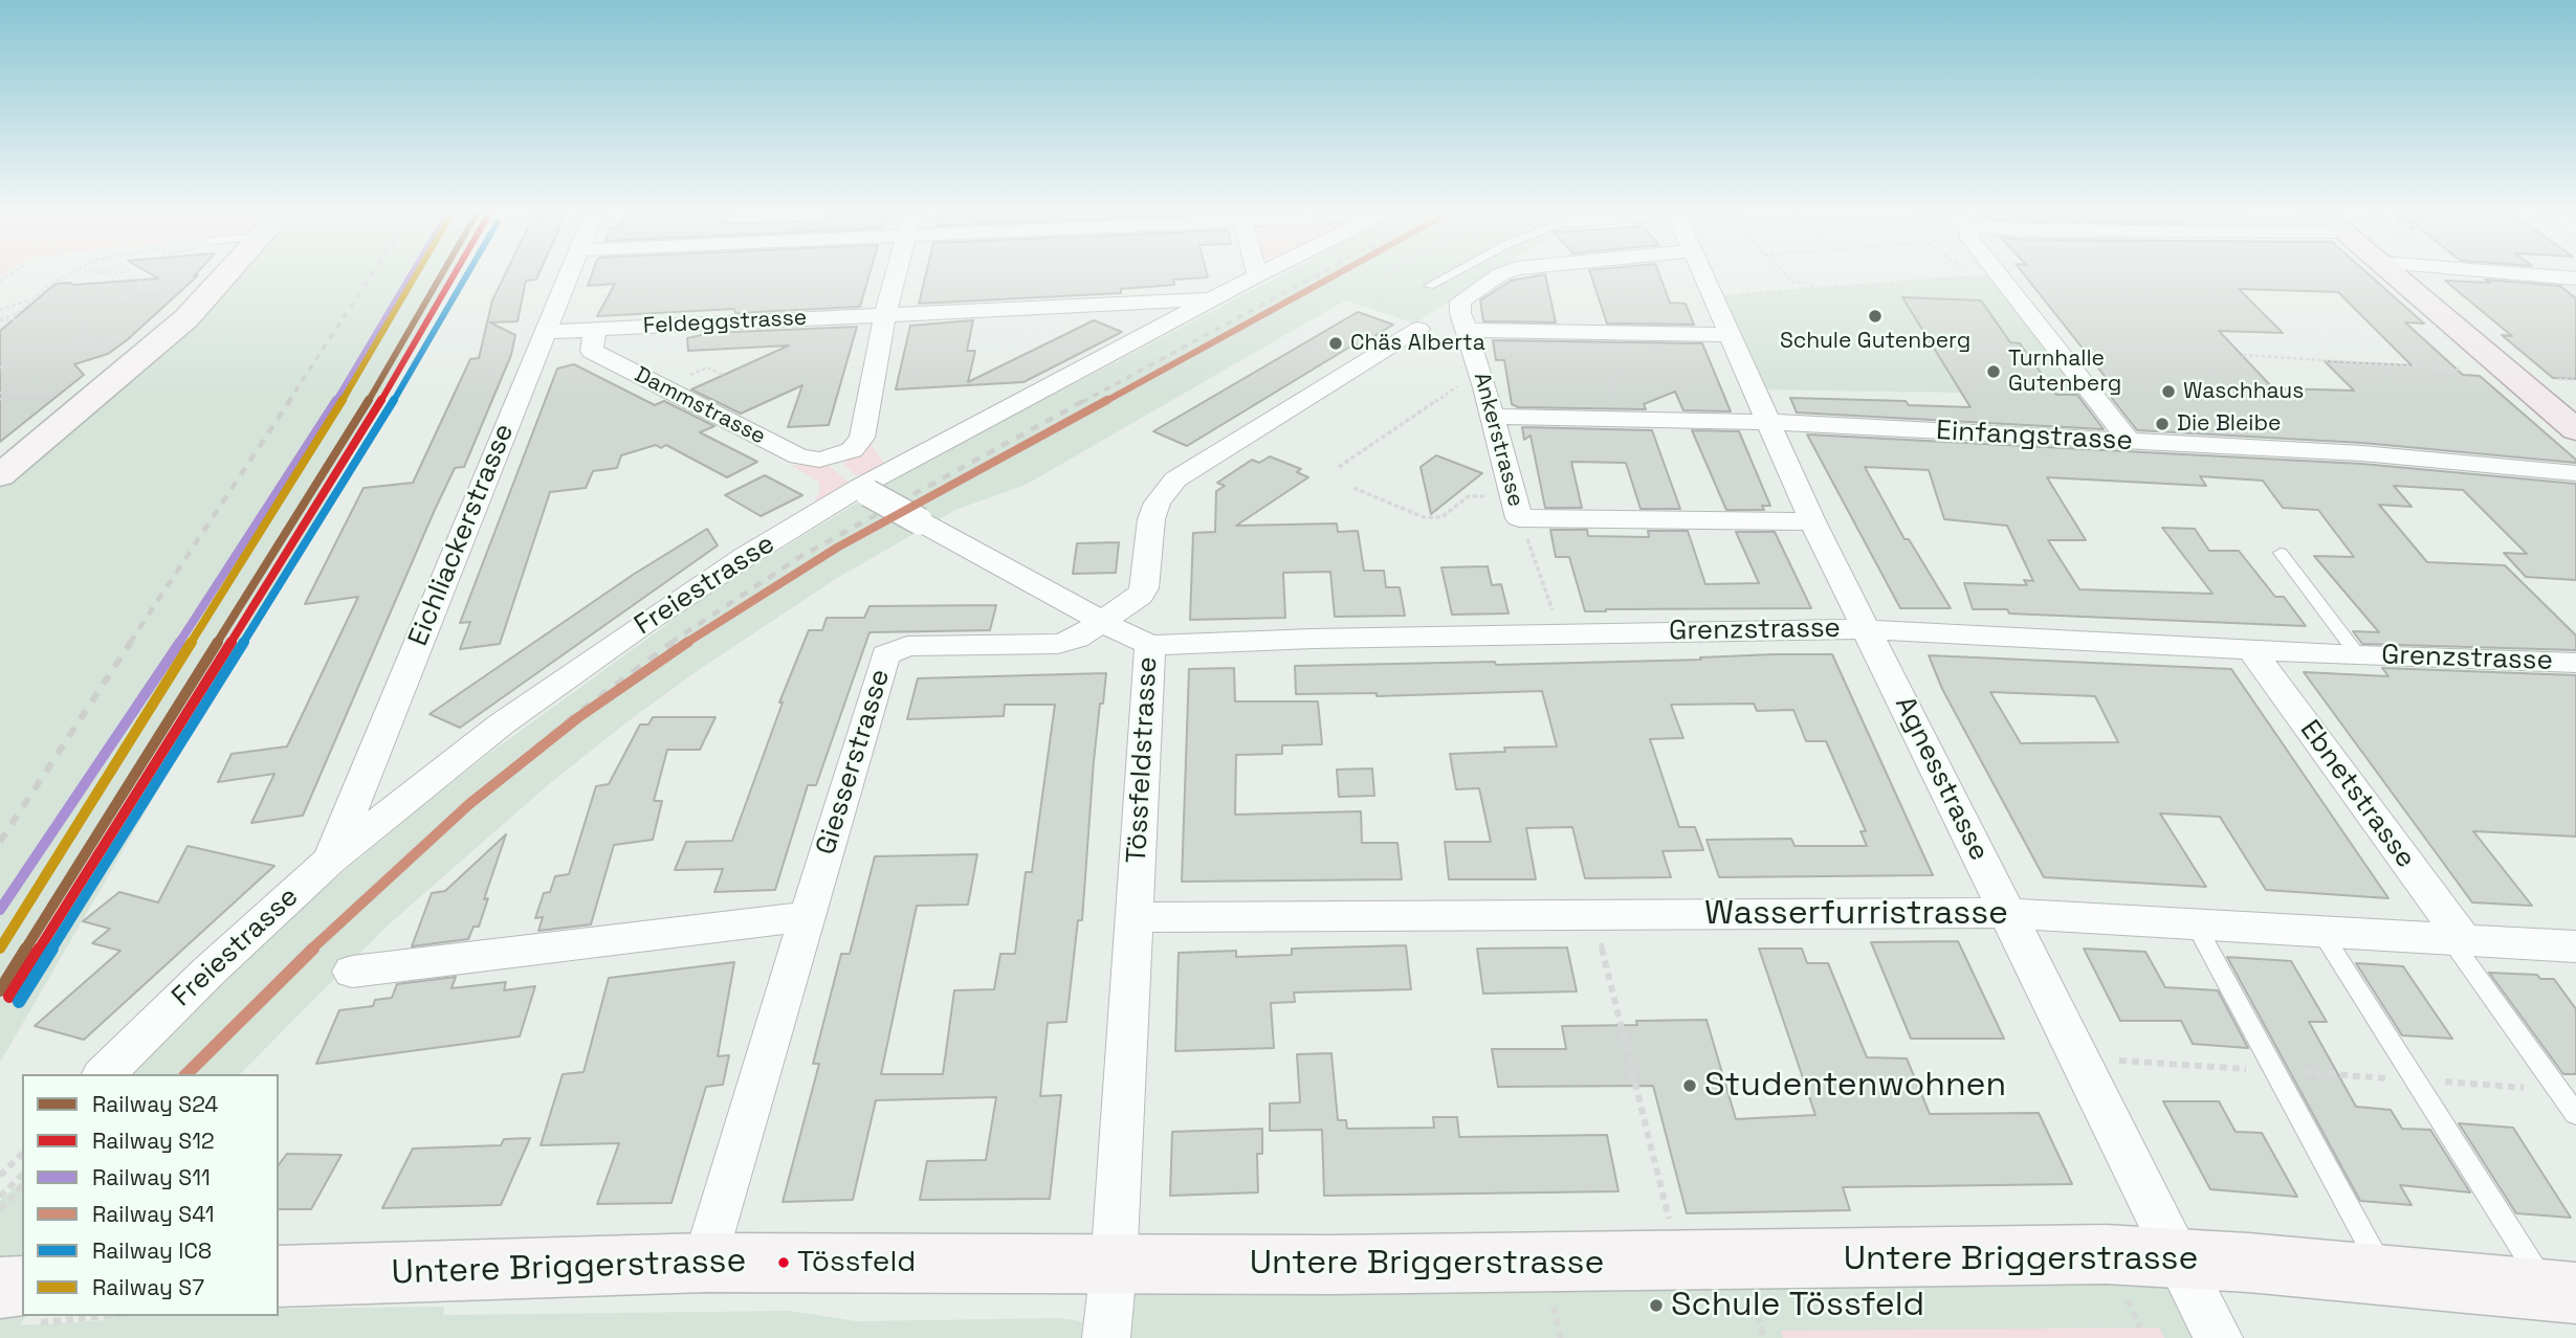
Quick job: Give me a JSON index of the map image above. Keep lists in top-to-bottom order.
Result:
{
  "streets": {
    "main road": ["Untere Briggerstrasse"],
    "street": [
      "Feldeggstrasse",
      "Dammstrasse",
      "Einfangstrasse",
      "Ankerstrasse",
      "Eichliackerstrasse",
      "Freiestrasse",
      "Grenzstrasse",
      "Tössfeldstrasse",
      "Giesserstrasse",
      "Agnesstrasse",
      "Ebnetstrasse",
      "Wasserfurristrasse"
    ]
  },
  "crossings": [
    ["Feldeggstrasse", "Dammstrasse"],
    ["Feldeggstrasse", "Eichliackerstrasse"],
    ["Feldeggstrasse", "Freiestrasse"],
    ["Einfangstrasse", "Ankerstrasse"],
    ["Einfangstrasse", "Agnesstrasse"],
    ["Ankerstrasse", "Agnesstrasse"],
    ["Eichliackerstrasse", "Freiestrasse"],
    ["Grenzstrasse", "Tössfeldstrasse"],
    ["Grenzstrasse", "Agnesstrasse"],
    ["Grenzstrasse", "Ebnetstrasse"],
    ["Tössfeldstrasse", "Giesserstrasse"],
    ["Tössfeldstrasse", "Wasserfurristrasse"],
    ["Tössfeldstrasse", "Untere Briggerstrasse"],
    ["Giesserstrasse", "Untere Briggerstrasse"],
    ["Agnesstrasse", "Wasserfurristrasse"],
    ["Agnesstrasse", "Untere Briggerstrasse"],
    ["Ebnetstrasse", "Wasserfurristrasse"]
  ],
  "places": [
    "Schule Gutenberg",
    "Chäs Alberta",
    "Turnhalle Gutenberg",
    "Waschhaus",
    "Die Bleibe",
    "Studentenwohnen",
    "Tössfeld",
    "Schule Tössfeld"
  ],
  "lines": [
    "rail line S24",
    "rail line S12",
    "rail line S11",
    "rail line S41",
    "rail line IC8",
    "rail line S7"
  ],
  "legend": [
    "Railway S24",
    "Railway S12",
    "Railway S11",
    "Railway S41",
    "Railway IC8",
    "Railway S7"
  ]
}
